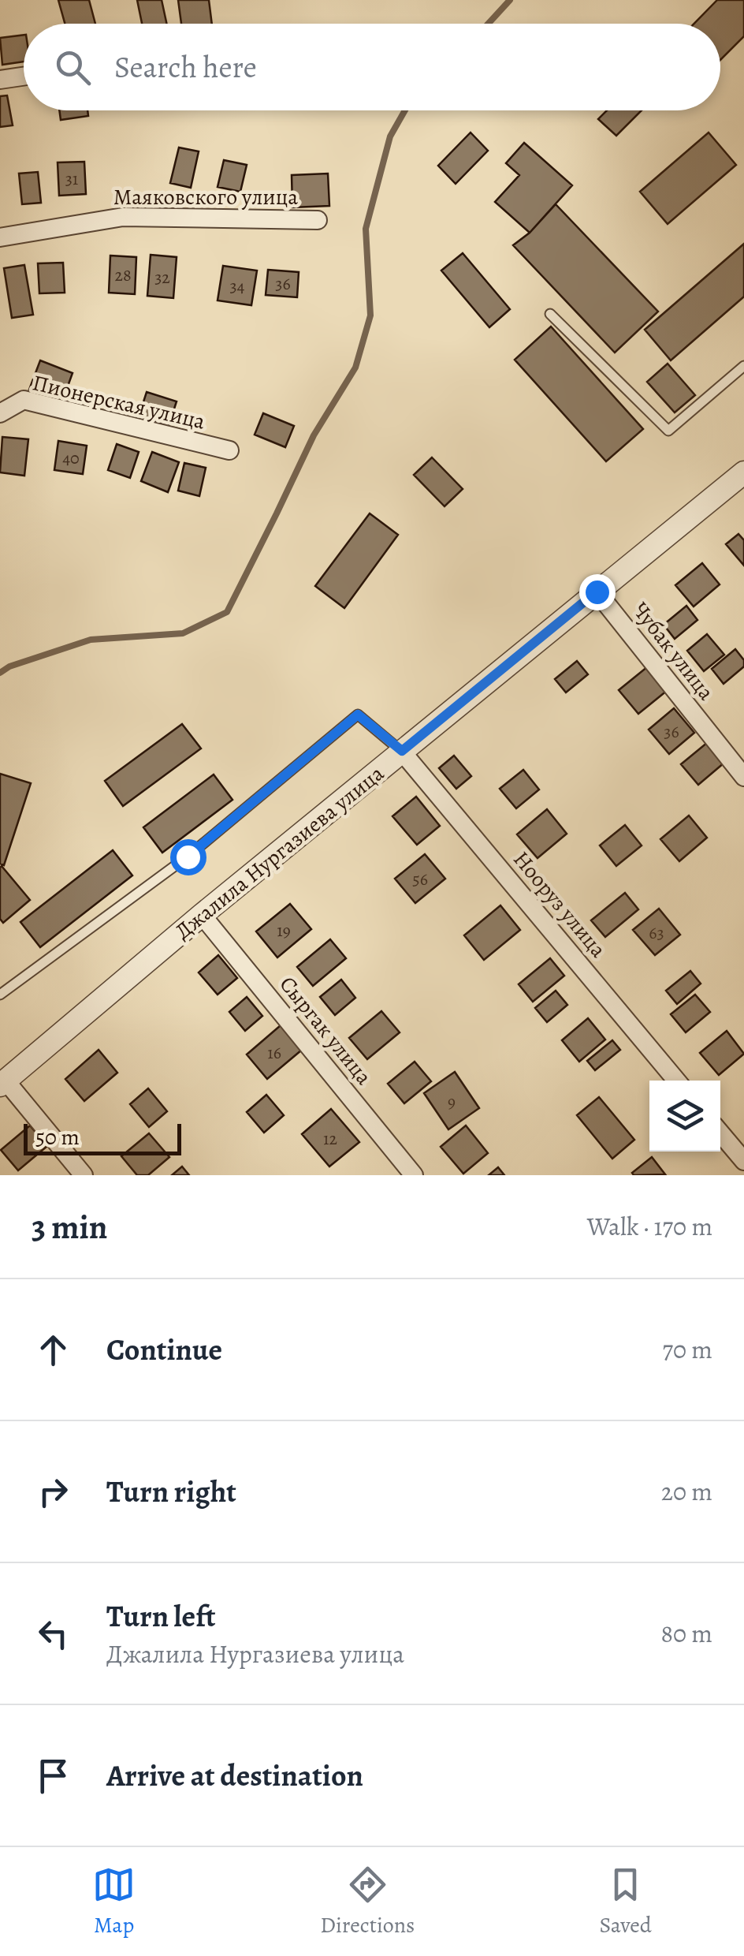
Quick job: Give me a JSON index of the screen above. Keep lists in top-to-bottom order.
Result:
{
  "streets": {
    "street": [
      "Маяковского улица",
      "Пионерская улица",
      "Чубак улица",
      "Джалила Нургазиева улица",
      "Нооруз улица",
      "Сыргак улица"
    ]
  },
  "crossings": [
    ["Чубак улица", "Джалила Нургазиева улица"],
    ["Джалила Нургазиева улица", "Нооруз улица"],
    ["Джалила Нургазиева улица", "Сыргак улица"]
  ],
  "house_numbers": [
    "31",
    "28",
    "32",
    "36",
    "34",
    "40",
    "36",
    "56",
    "19",
    "63",
    "16",
    "9",
    "12"
  ],
  "scale_bar": "50 m",
  "page": {
    "search": "Search here",
    "scale": "50 m",
    "heading": ["3 min", "Walk · 170 m"],
    "list": [
      ["Continue", "70 m"],
      ["Turn right", "20 m"],
      ["Turn left", "Джалила Нургазиева улица", "80 m"],
      "Arrive at destination"
    ],
    "nav": ["Map", "Directions", "Saved"]
  }
}
